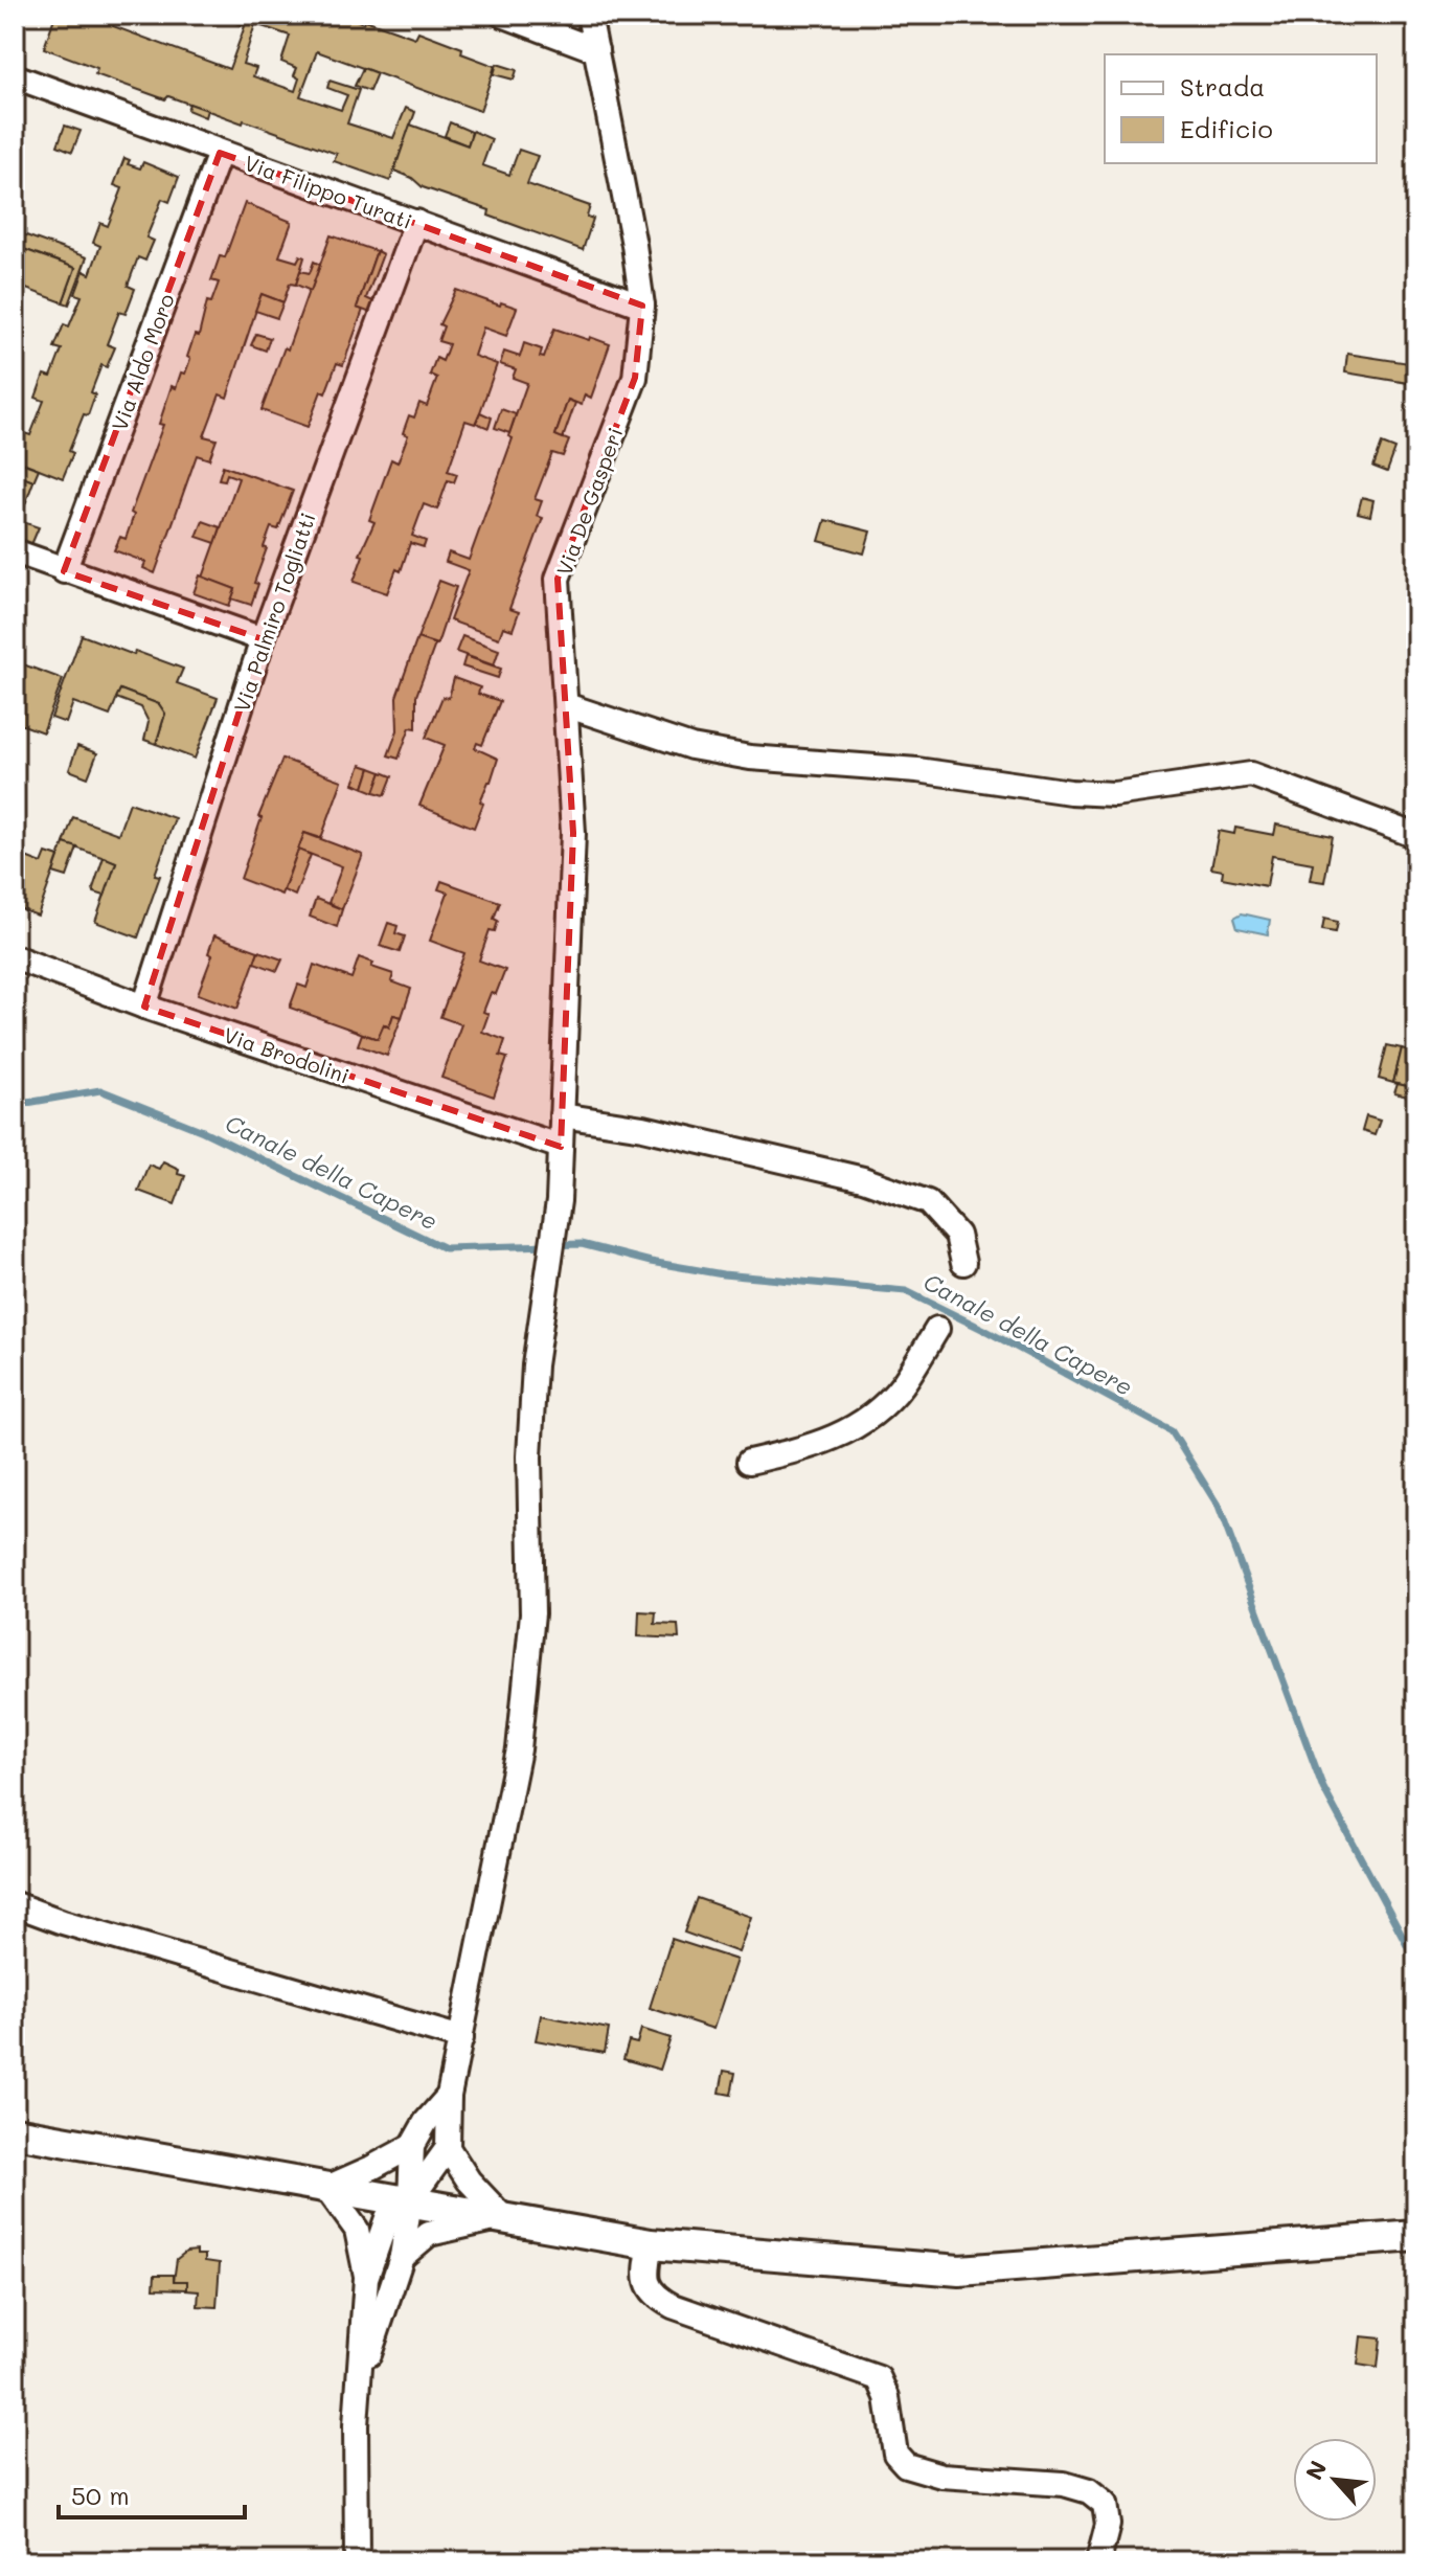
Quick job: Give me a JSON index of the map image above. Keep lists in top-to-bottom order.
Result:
{
  "streets": {
    "street": [
      "Via Filippo Turati",
      "Via Aldo Moro",
      "Via De Gasperi",
      "Via Palmiro Togliatti",
      "Via Brodolini"
    ]
  },
  "crossings": [
    ["Via Filippo Turati", "Via Aldo Moro"],
    ["Via Filippo Turati", "Via De Gasperi"],
    ["Via Filippo Turati", "Via Palmiro Togliatti"],
    ["Via De Gasperi", "Via Brodolini"],
    ["Via Palmiro Togliatti", "Via Brodolini"]
  ],
  "water": ["Canale della Capere"],
  "legend": ["Strada", "Edificio"],
  "scale_bar": "50 m",
  "north": "top left"
}
